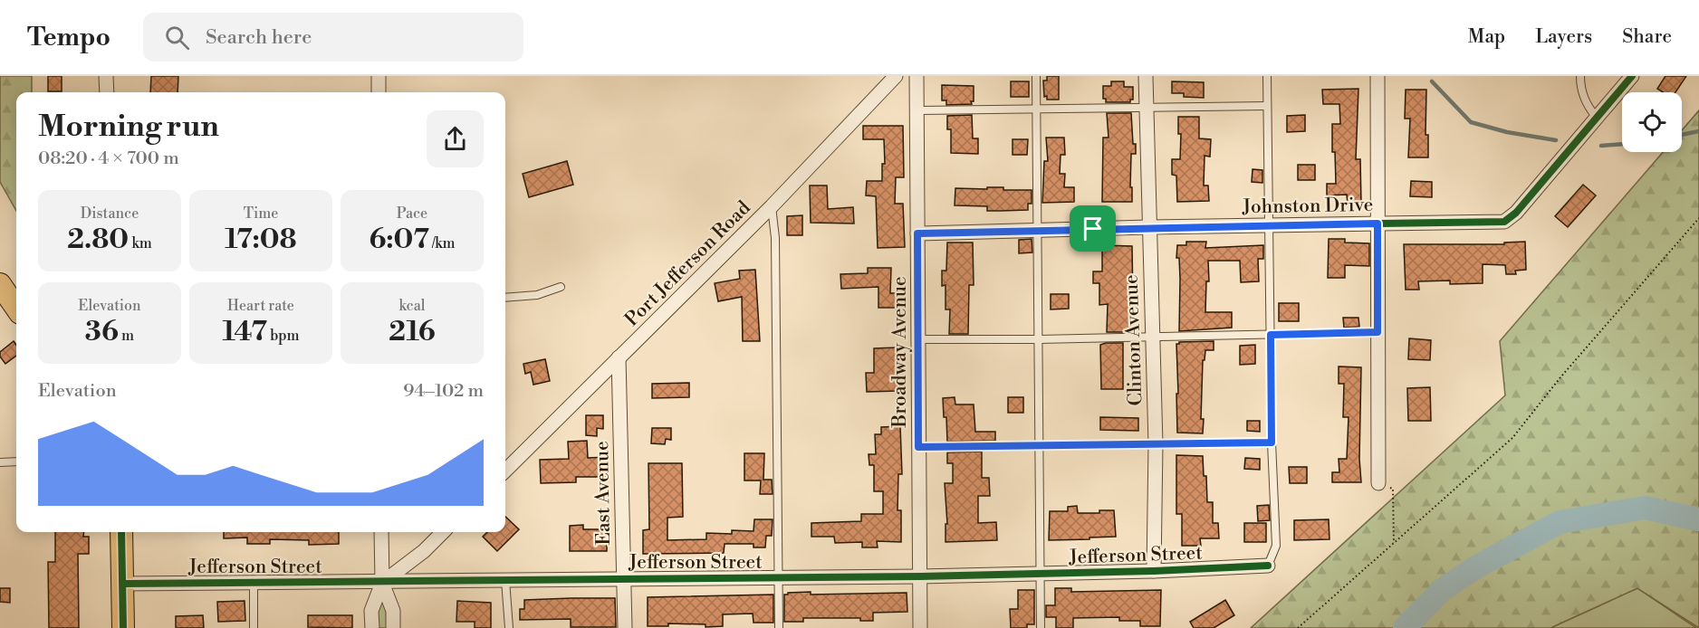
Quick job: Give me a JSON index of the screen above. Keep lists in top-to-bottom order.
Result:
{
  "streets": {
    "street": [
      "Johnston Drive",
      "Port Jefferson Road",
      "Clinton Avenue",
      "Broadway Avenue",
      "East Avenue",
      "Jefferson Street"
    ]
  },
  "crossings": [
    ["Johnston Drive", "Clinton Avenue"],
    ["Johnston Drive", "Broadway Avenue"],
    ["Port Jefferson Road", "East Avenue"],
    ["Clinton Avenue", "Jefferson Street"],
    ["Broadway Avenue", "Jefferson Street"],
    ["East Avenue", "Jefferson Street"]
  ],
  "page": {
    "header": "Tempo",
    "search": "Search here",
    "nav": ["Map", "Layers", "Share"],
    "heading": ["Morning run", "08:20 · 4 × 700 m"],
    "stats": [
      ["Distance", "2.80 km"],
      ["Time", "17:08"],
      ["Pace", "6:07 /km"],
      ["Elevation", "36 m"],
      ["Heart rate", "147 bpm"],
      ["kcal", "216"]
    ],
    "chart": ["Elevation", "94–102 m"]
  }
}
